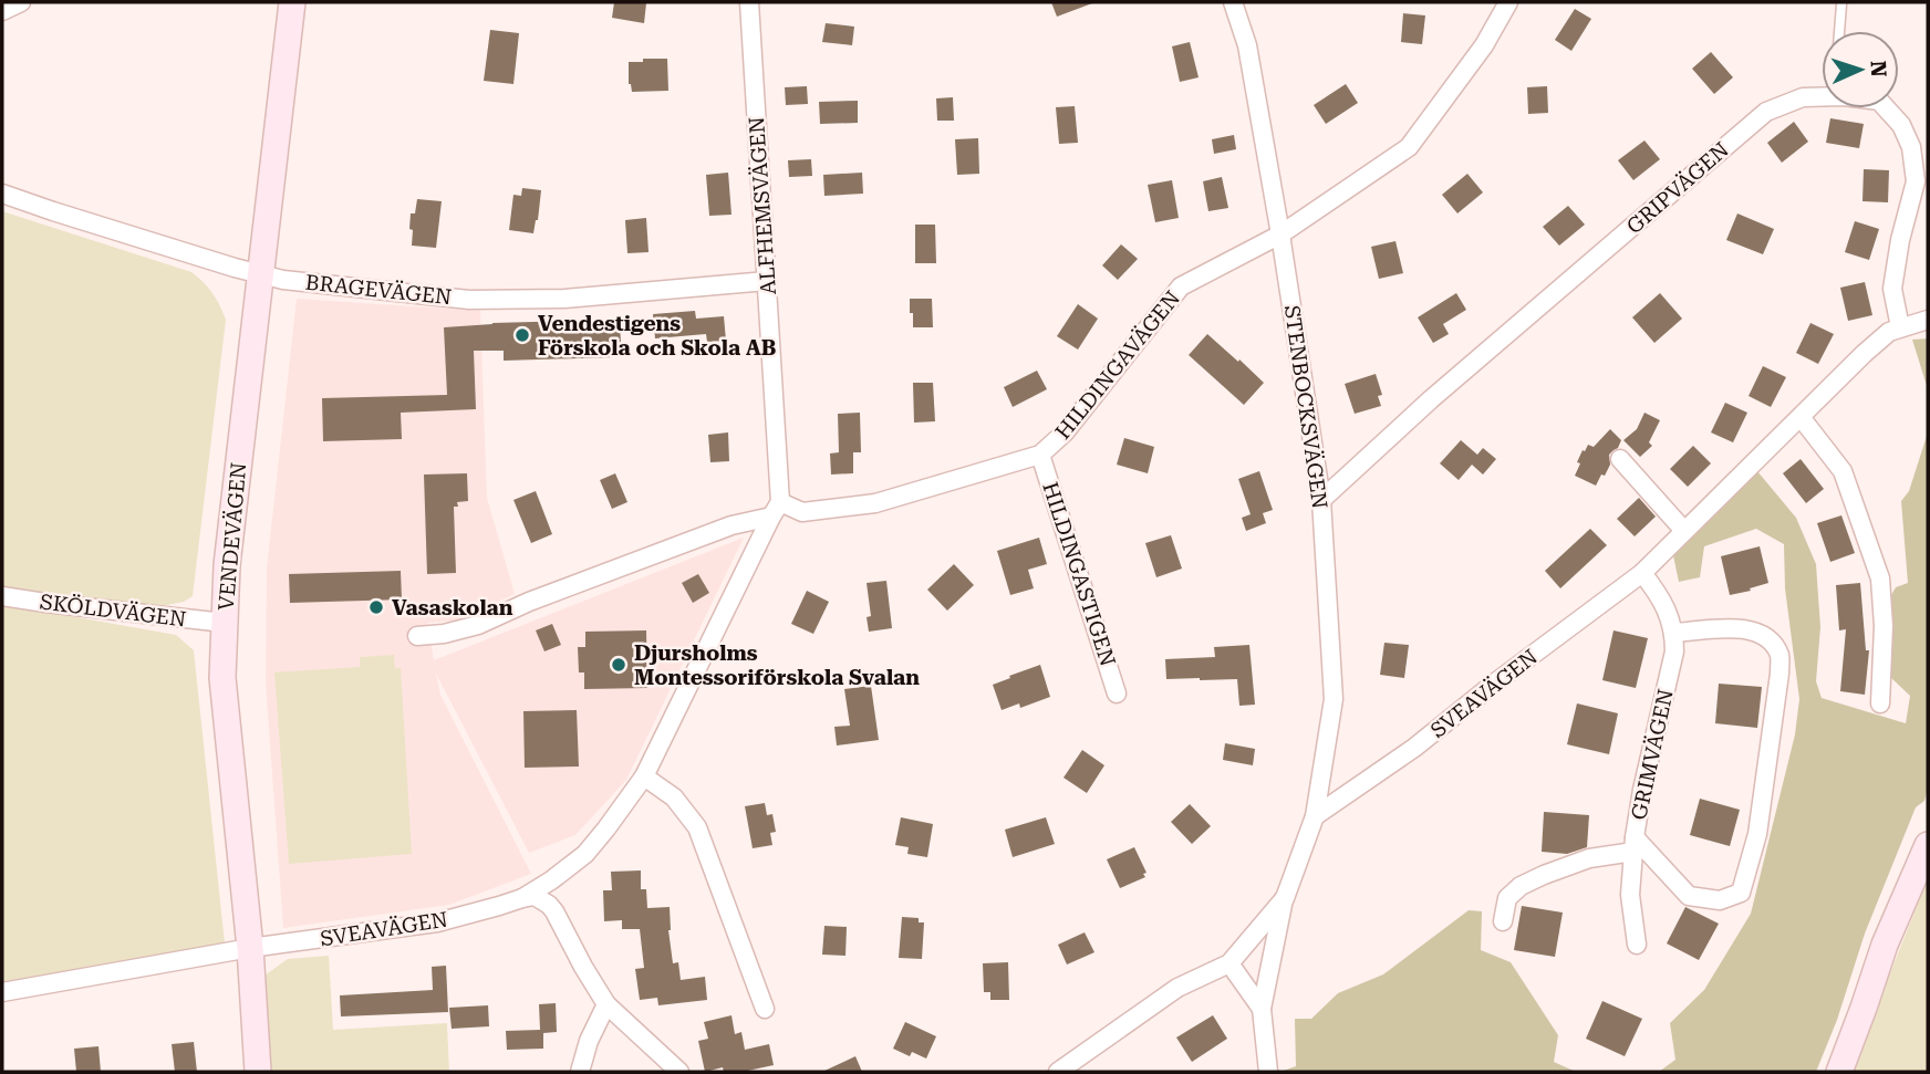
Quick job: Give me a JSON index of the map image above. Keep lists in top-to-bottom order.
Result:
{
  "streets": {
    "street": [
      "GRIPVÄGEN",
      "ALFHEMSVÄGEN",
      "BRAGEVÄGEN",
      "HILDINGAVÄGEN",
      "STENBOCKSVÄGEN",
      "VENDEVÄGEN",
      "HILDINGASTIGEN",
      "SKÖLDVÄGEN",
      "SVEAVÄGEN",
      "GRIMVÄGEN"
    ]
  },
  "crossings": [
    ["GRIPVÄGEN", "STENBOCKSVÄGEN"],
    ["GRIPVÄGEN", "SVEAVÄGEN"],
    ["ALFHEMSVÄGEN", "BRAGEVÄGEN"],
    ["ALFHEMSVÄGEN", "HILDINGAVÄGEN"],
    ["BRAGEVÄGEN", "VENDEVÄGEN"],
    ["HILDINGAVÄGEN", "STENBOCKSVÄGEN"],
    ["HILDINGAVÄGEN", "HILDINGASTIGEN"],
    ["STENBOCKSVÄGEN", "SVEAVÄGEN"],
    ["VENDEVÄGEN", "SKÖLDVÄGEN"],
    ["VENDEVÄGEN", "SVEAVÄGEN"],
    ["SVEAVÄGEN", "GRIMVÄGEN"]
  ],
  "places": ["Vendestigens Förskola och Skola AB", "Vasaskolan", "Djursholms Montessoriförskola Svalan"],
  "north": "right"
}
